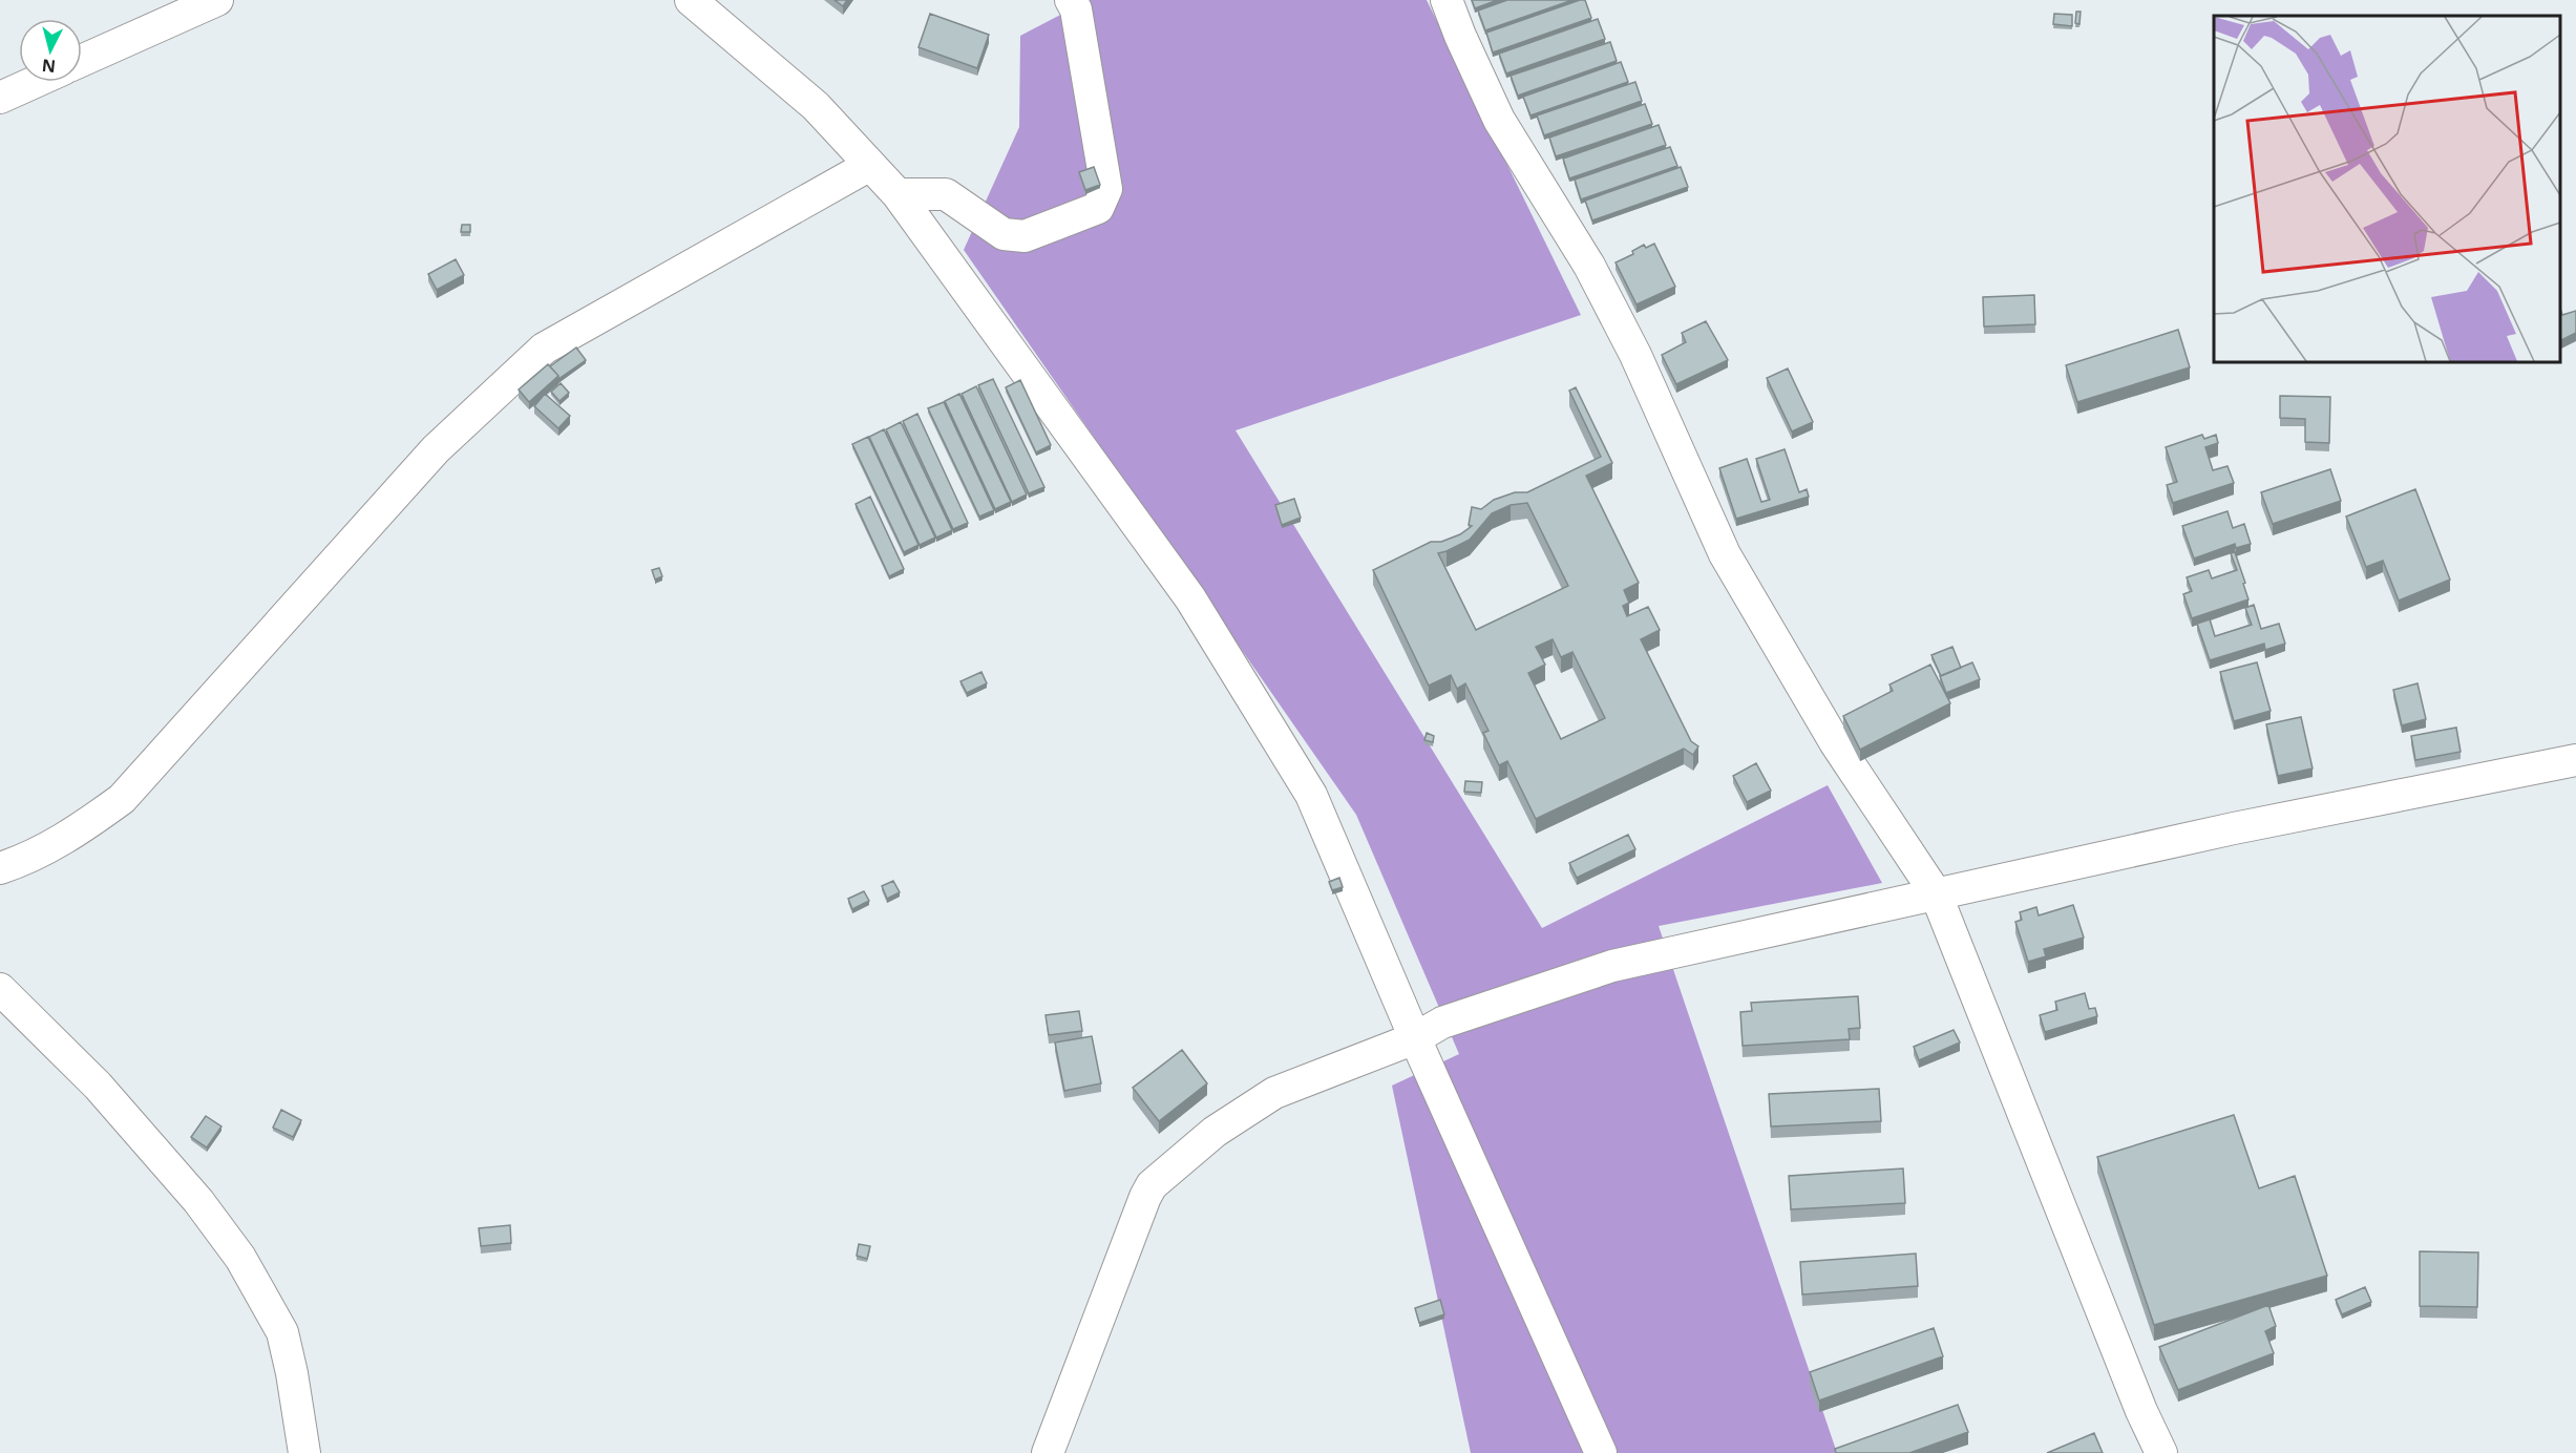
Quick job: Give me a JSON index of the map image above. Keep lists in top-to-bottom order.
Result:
{
  "north": "bottom"
}
